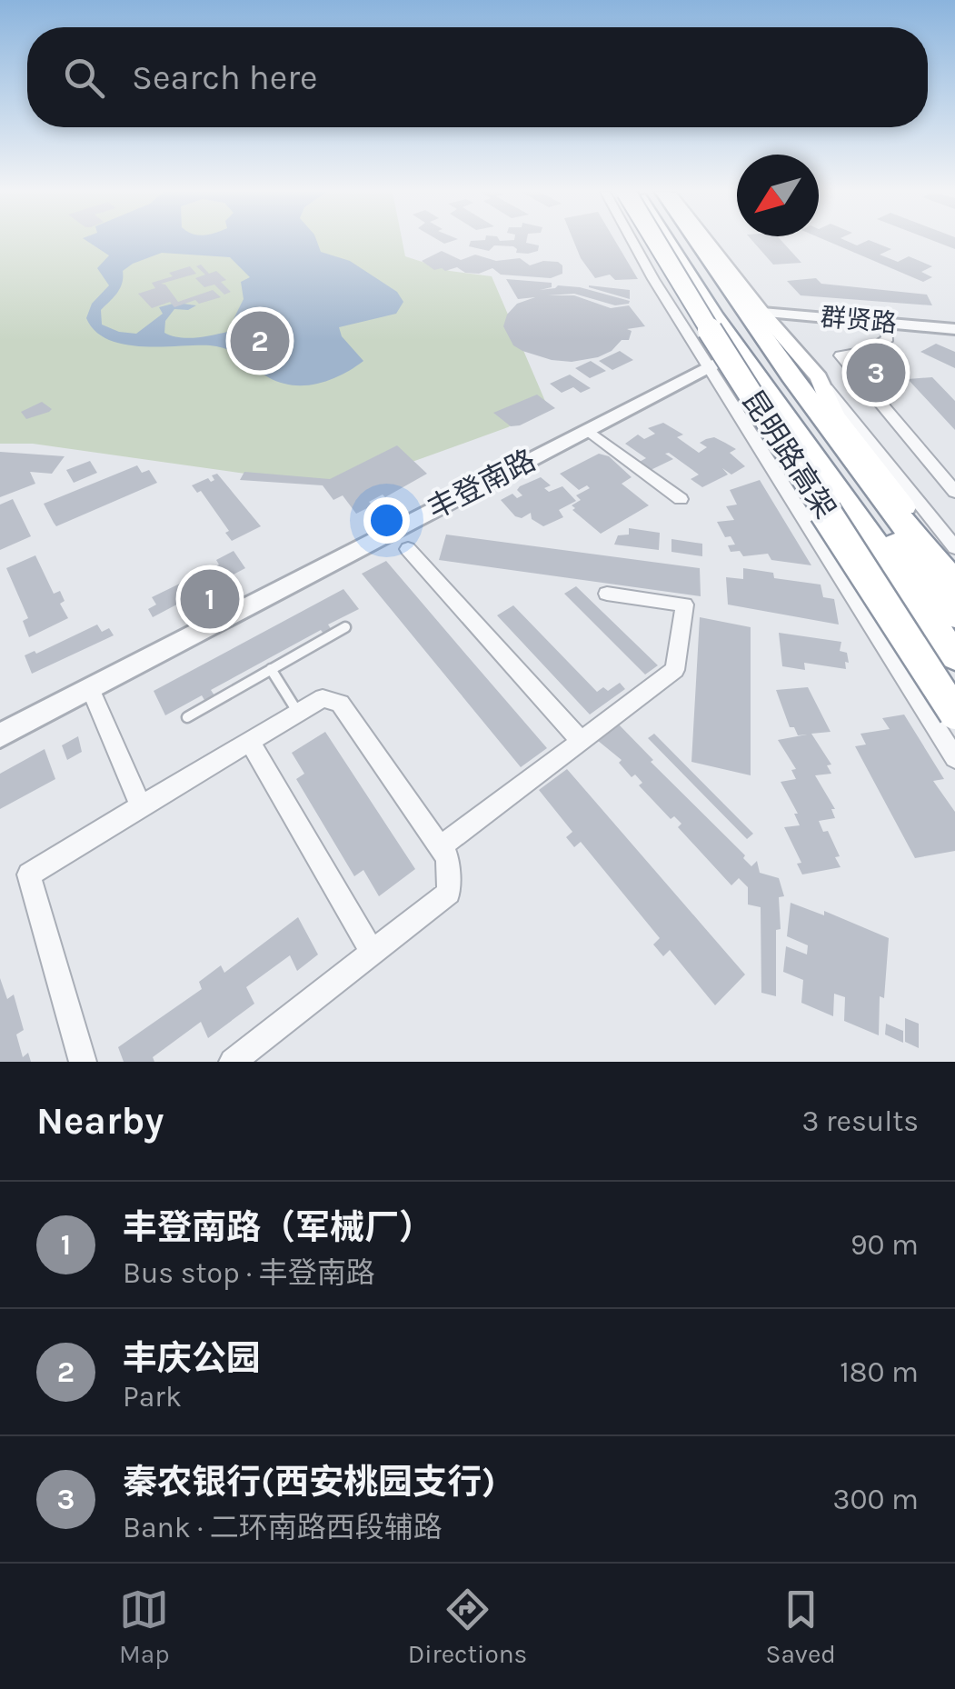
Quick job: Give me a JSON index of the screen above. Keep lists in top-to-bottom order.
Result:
{
  "streets": {
    "highway": ["昆明路高架"],
    "street": ["群贤路", "丰登南路"]
  },
  "north": "bottom left",
  "page": {
    "search": "Search here",
    "pins": ["2", "3", "1"],
    "heading": ["Nearby", "3 results"],
    "list": [
      {
        "mark": "1",
        "name": "丰登南路（军械厂）",
        "note": "Bus stop · 丰登南路",
        "value": "90 m"
      },
      {
        "mark": "2",
        "name": "丰庆公园",
        "note": "Park",
        "value": "180 m"
      },
      {
        "mark": "3",
        "name": "秦农银行(西安桃园支行)",
        "note": "Bank · 二环南路西段辅路",
        "value": "300 m"
      }
    ],
    "nav": ["Map", "Directions", "Saved"]
  }
}
